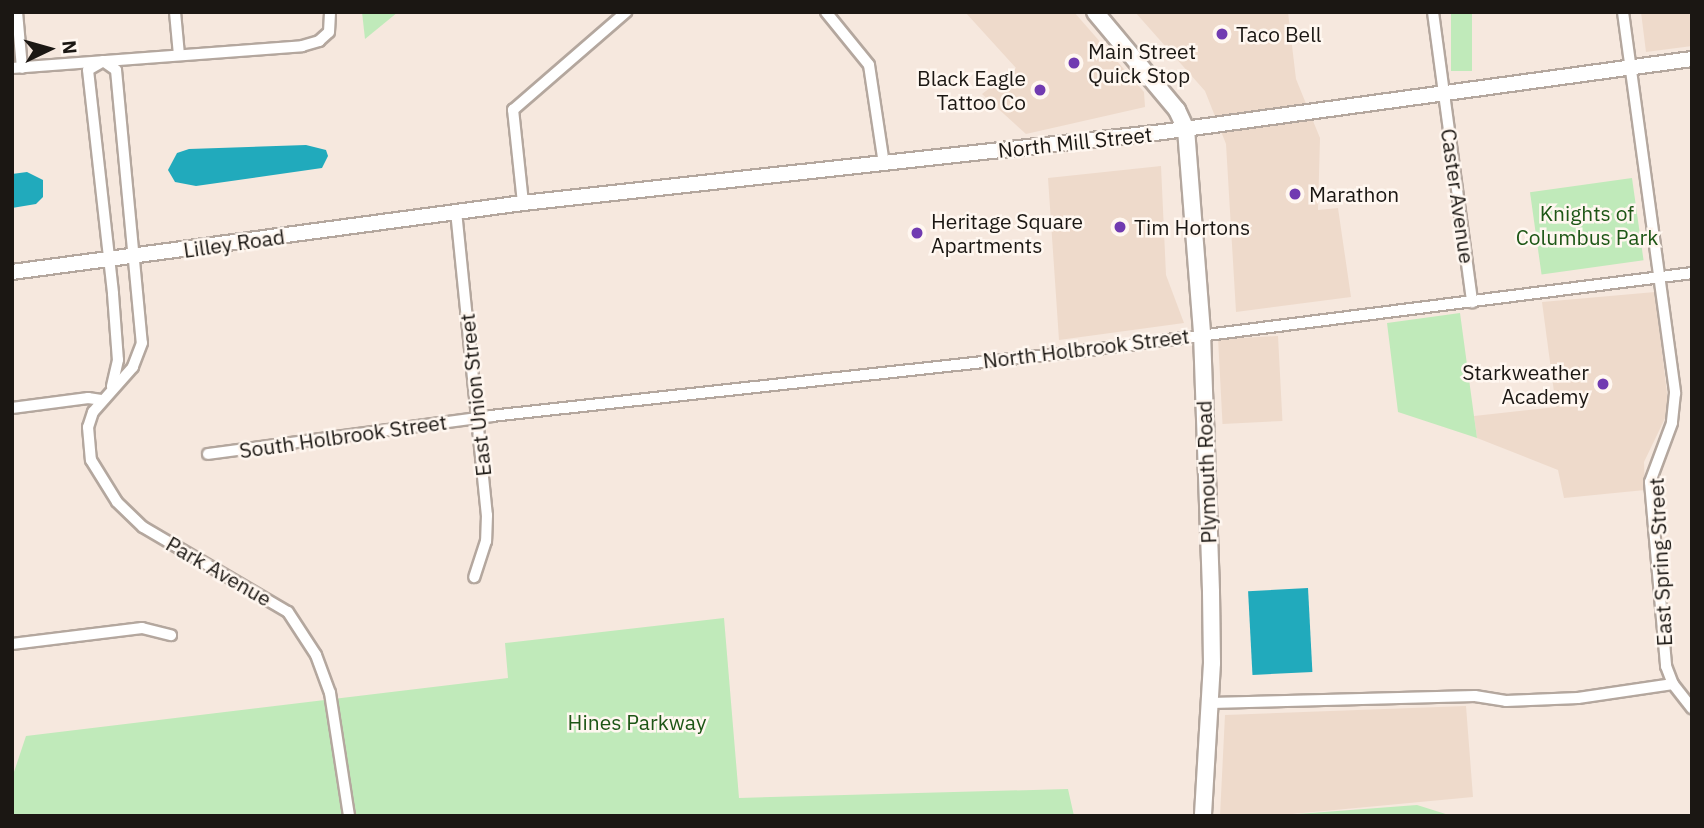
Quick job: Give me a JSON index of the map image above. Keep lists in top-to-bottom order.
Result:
{
  "streets": {
    "main road": ["Plymouth Road"],
    "street": [
      "North Mill Street",
      "Caster Avenue",
      "Lilley Road",
      "North Holbrook Street",
      "East Union Street",
      "South Holbrook Street",
      "East Spring Street",
      "Park Avenue"
    ]
  },
  "crossings": [
    ["North Mill Street", "Caster Avenue"],
    ["North Mill Street", "Lilley Road"],
    ["North Mill Street", "East Union Street"],
    ["North Mill Street", "Plymouth Road"],
    ["North Mill Street", "East Spring Street"],
    ["Caster Avenue", "North Holbrook Street"],
    ["Lilley Road", "East Union Street"],
    ["North Holbrook Street", "East Union Street"],
    ["North Holbrook Street", "South Holbrook Street"],
    ["North Holbrook Street", "Plymouth Road"],
    ["North Holbrook Street", "East Spring Street"],
    ["East Union Street", "South Holbrook Street"]
  ],
  "parks": ["Knights of Columbus Park", "Hines Parkway"],
  "places": [
    "Taco Bell",
    "Main Street Quick Stop",
    "Black Eagle Tattoo Co",
    "Marathon",
    "Tim Hortons",
    "Heritage Square Apartments",
    "Starkweather Academy"
  ],
  "north": "right"
}
